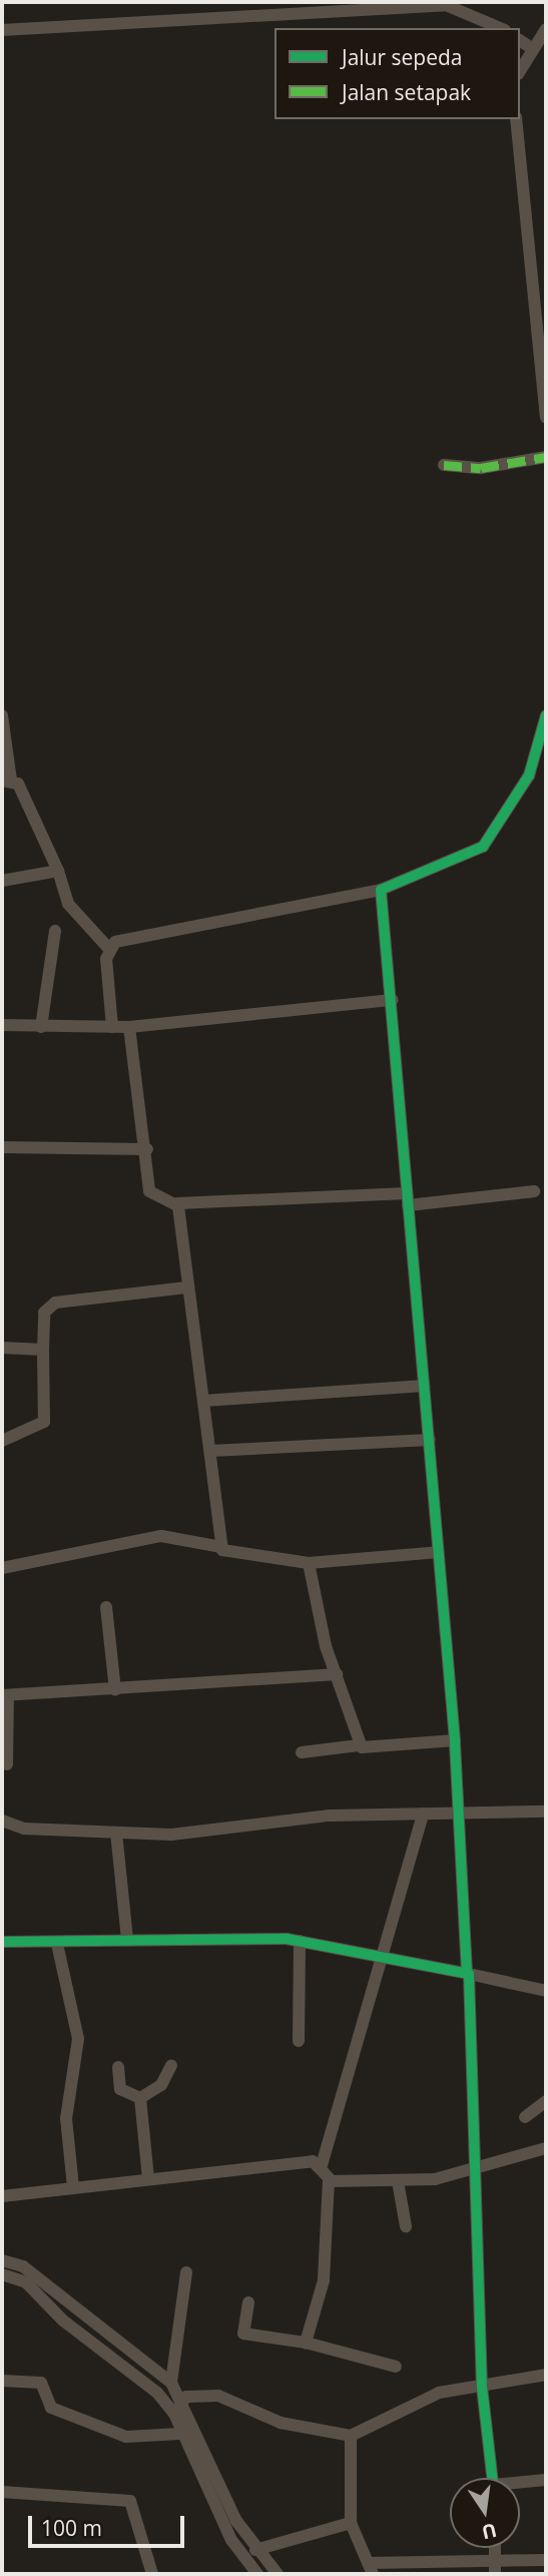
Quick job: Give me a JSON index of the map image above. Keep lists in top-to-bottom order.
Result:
{
  "legend": ["Jalur sepeda", "Jalan setapak"],
  "scale_bar": "100 m",
  "north": "bottom"
}
